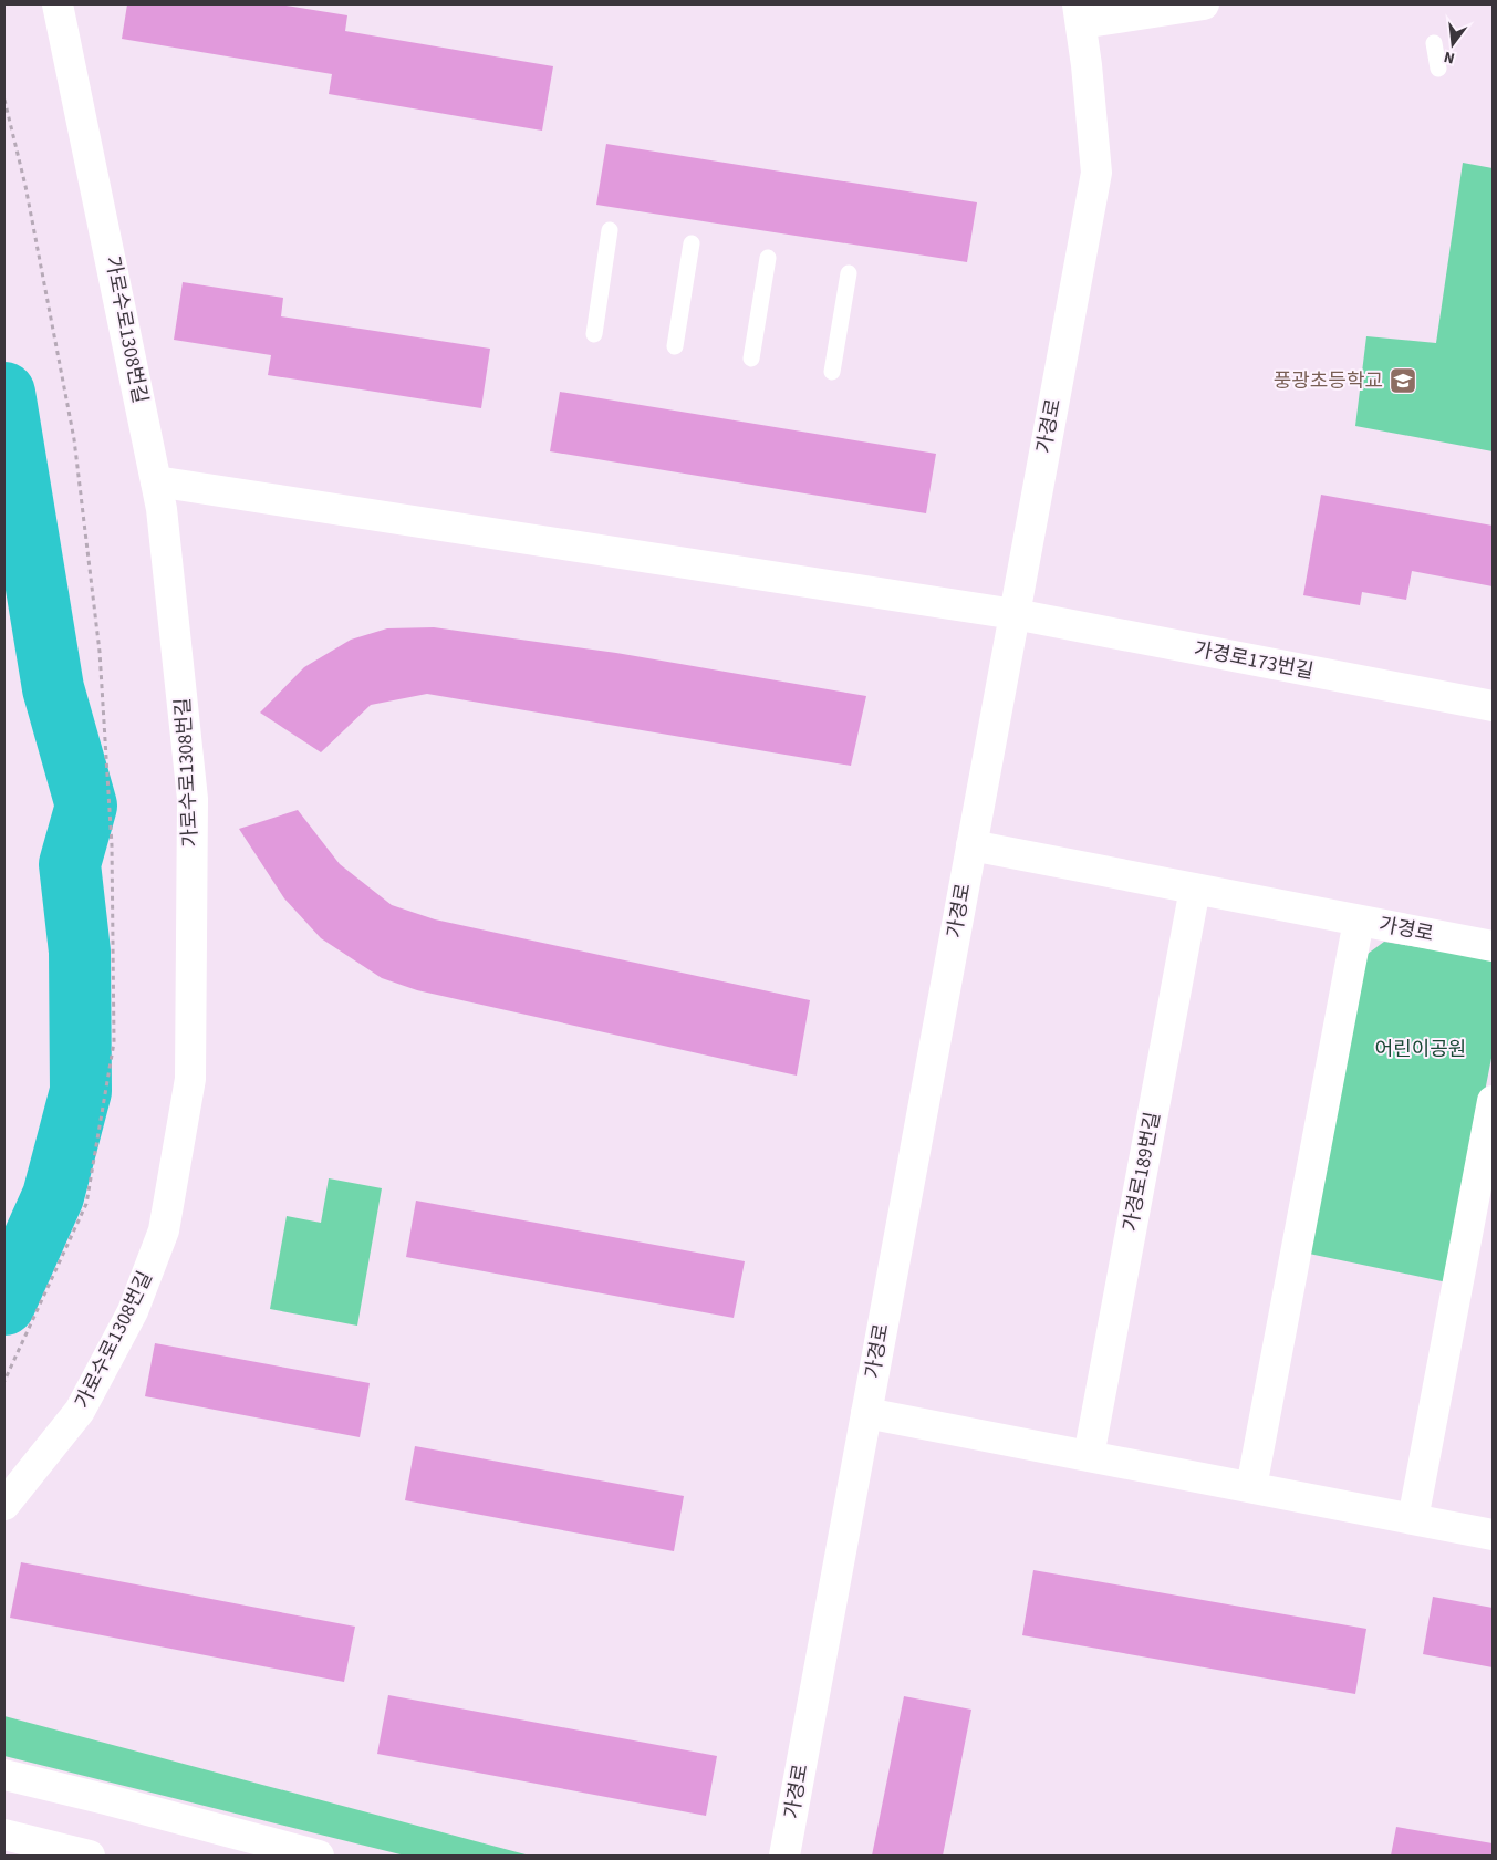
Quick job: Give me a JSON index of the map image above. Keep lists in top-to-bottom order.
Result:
{
  "streets": {
    "street": [
      "가로수로1308번길",
      "가경로",
      "가경로173번길",
      "가경로189번길"
    ]
  },
  "crossings": [
    ["가로수로1308번길", "가경로173번길"],
    ["가경로", "가경로173번길"],
    ["가경로", "가경로189번길"]
  ],
  "parks": ["어린이공원"],
  "places": {
    "school or university": ["풍광초등학교"]
  },
  "north": "bottom"
}
